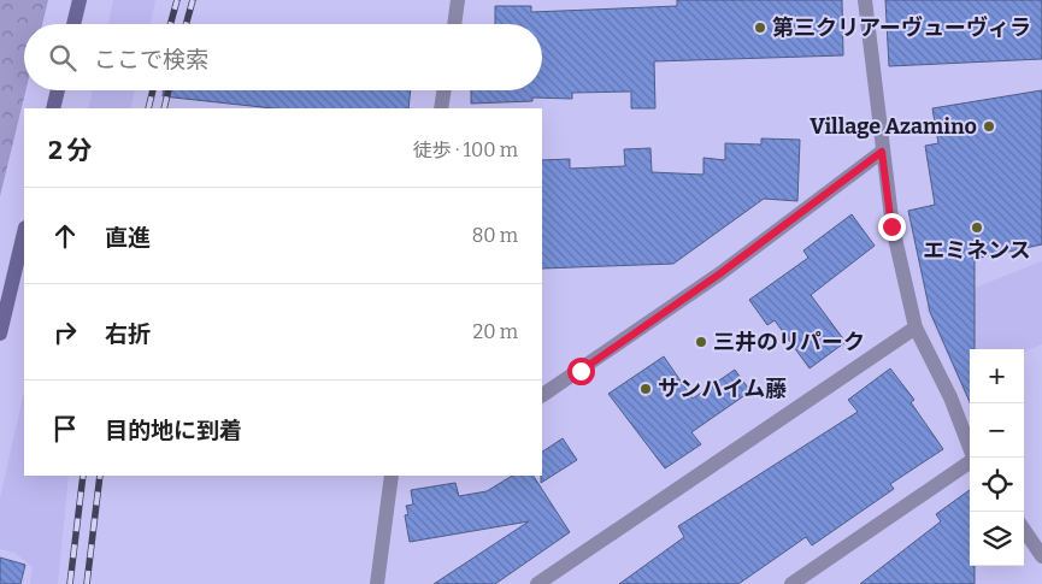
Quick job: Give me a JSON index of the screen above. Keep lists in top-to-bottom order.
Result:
{
  "places": [
    "第三クリアーヴューヴィラ",
    "Village Azamino",
    "エミネンス",
    "三井のリパーク",
    "サンハイム藤"
  ],
  "page": {
    "search": "ここで検索",
    "heading": ["2 分", "徒歩 · 100 m"],
    "list": [
      ["直進", "80 m"],
      ["右折", "20 m"],
      "目的地に到着"
    ],
    "map_buttons": ["+", "−"]
  }
}
